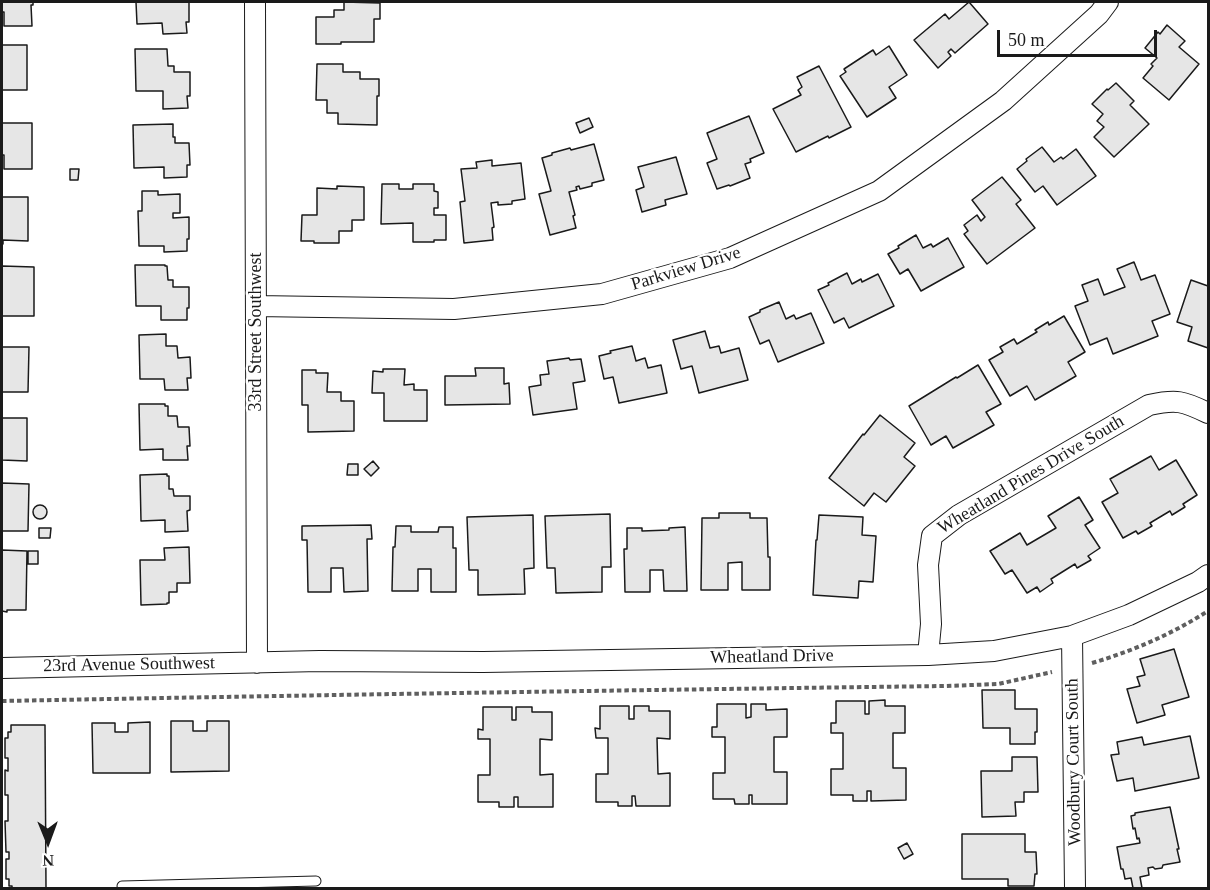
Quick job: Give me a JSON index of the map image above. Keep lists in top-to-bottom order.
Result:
{
  "streets": {
    "street": [
      "Parkview Drive",
      "33rd Street Southwest",
      "Wheatland Pines Drive South",
      "Wheatland Drive",
      "23rd Avenue Southwest",
      "Woodbury Court South"
    ]
  },
  "crossings": [
    ["Parkview Drive", "33rd Street Southwest"],
    ["33rd Street Southwest", "Wheatland Drive"],
    ["33rd Street Southwest", "23rd Avenue Southwest"],
    ["Wheatland Pines Drive South", "Wheatland Drive"],
    ["Wheatland Drive", "23rd Avenue Southwest"],
    ["Wheatland Drive", "Woodbury Court South"]
  ],
  "scale_bar": "50 m",
  "north": "bottom"
}
